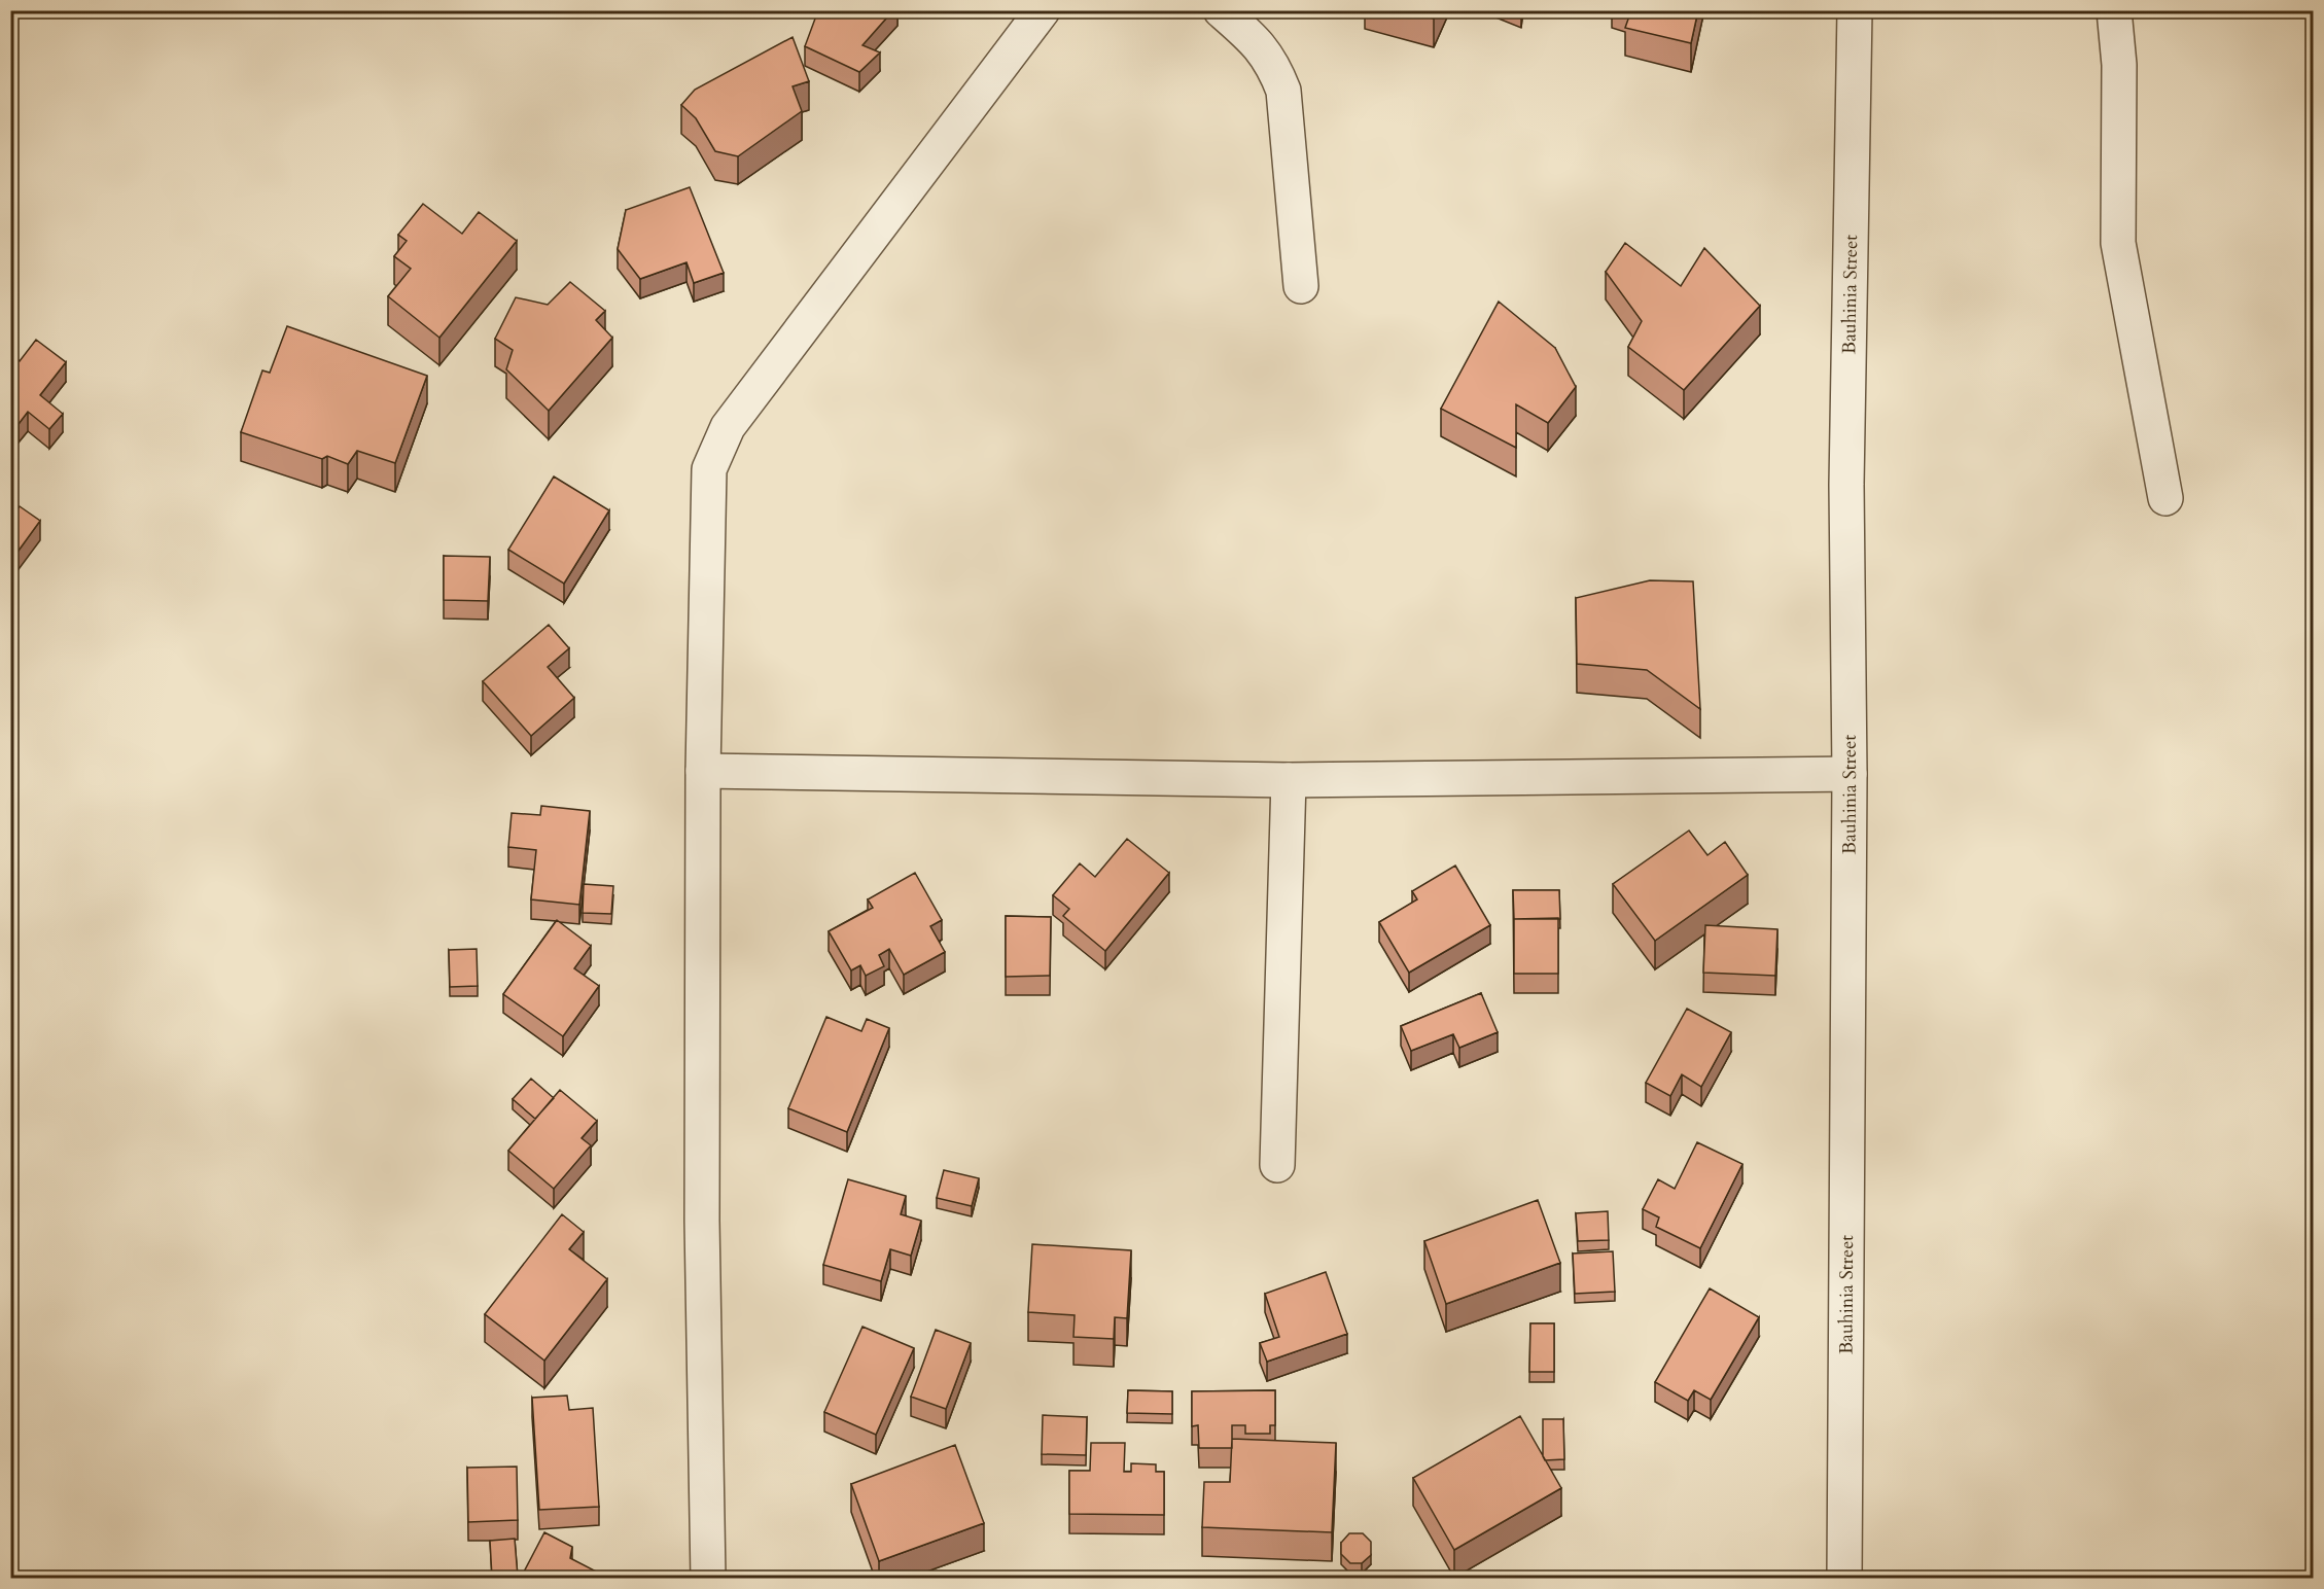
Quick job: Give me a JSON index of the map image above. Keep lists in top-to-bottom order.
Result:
{
  "streets": {
    "street": ["Bauhinia Street"]
  }
}
